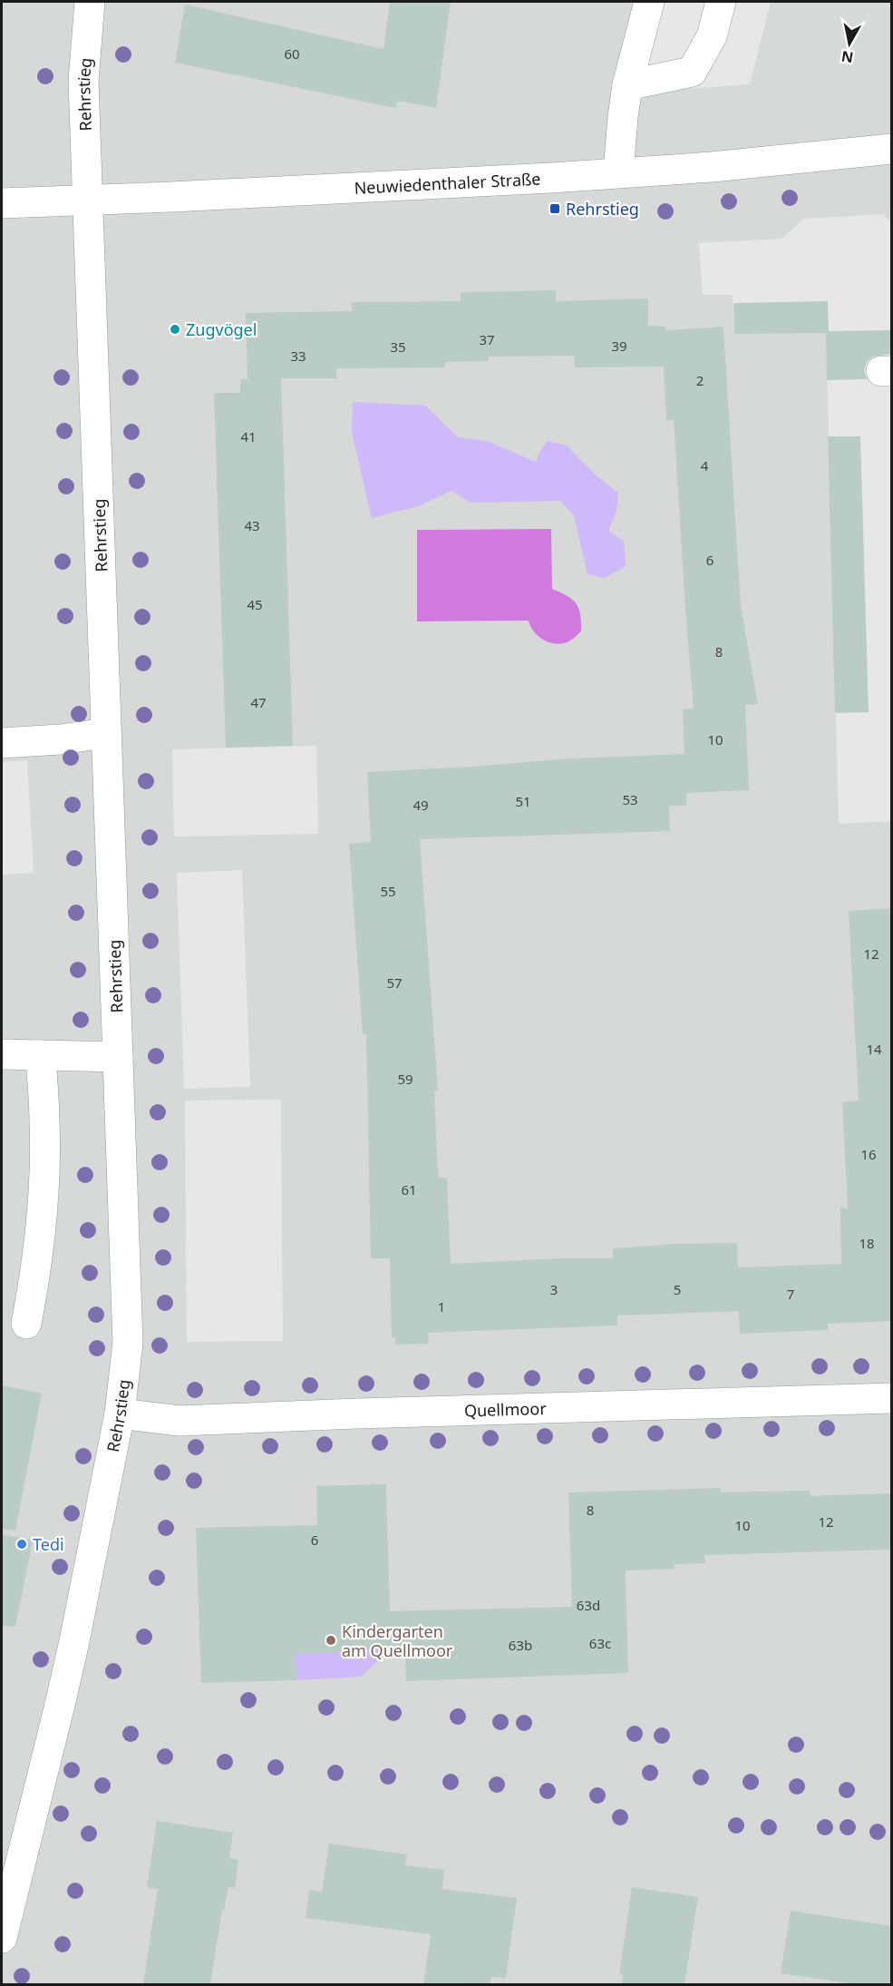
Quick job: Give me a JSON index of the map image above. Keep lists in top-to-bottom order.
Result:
{
  "streets": {
    "street": ["Rehrstieg", "Neuwiedenthaler Straße", "Quellmoor"]
  },
  "crossings": [
    ["Rehrstieg", "Neuwiedenthaler Straße"],
    ["Rehrstieg", "Quellmoor"]
  ],
  "places": {
    "transit": ["Rehrstieg"],
    "other": ["Zugvögel", "Tedi", "Kindergarten am Quellmoor"]
  },
  "house_numbers": [
    "60",
    "37",
    "39",
    "35",
    "33",
    "2",
    "41",
    "4",
    "43",
    "6",
    "45",
    "8",
    "47",
    "10",
    "53",
    "51",
    "49",
    "55",
    "12",
    "57",
    "14",
    "59",
    "16",
    "61",
    "18",
    "3",
    "5",
    "7",
    "1",
    "8",
    "12",
    "10",
    "6",
    "63d",
    "63c",
    "63b"
  ],
  "north": "bottom"
}
